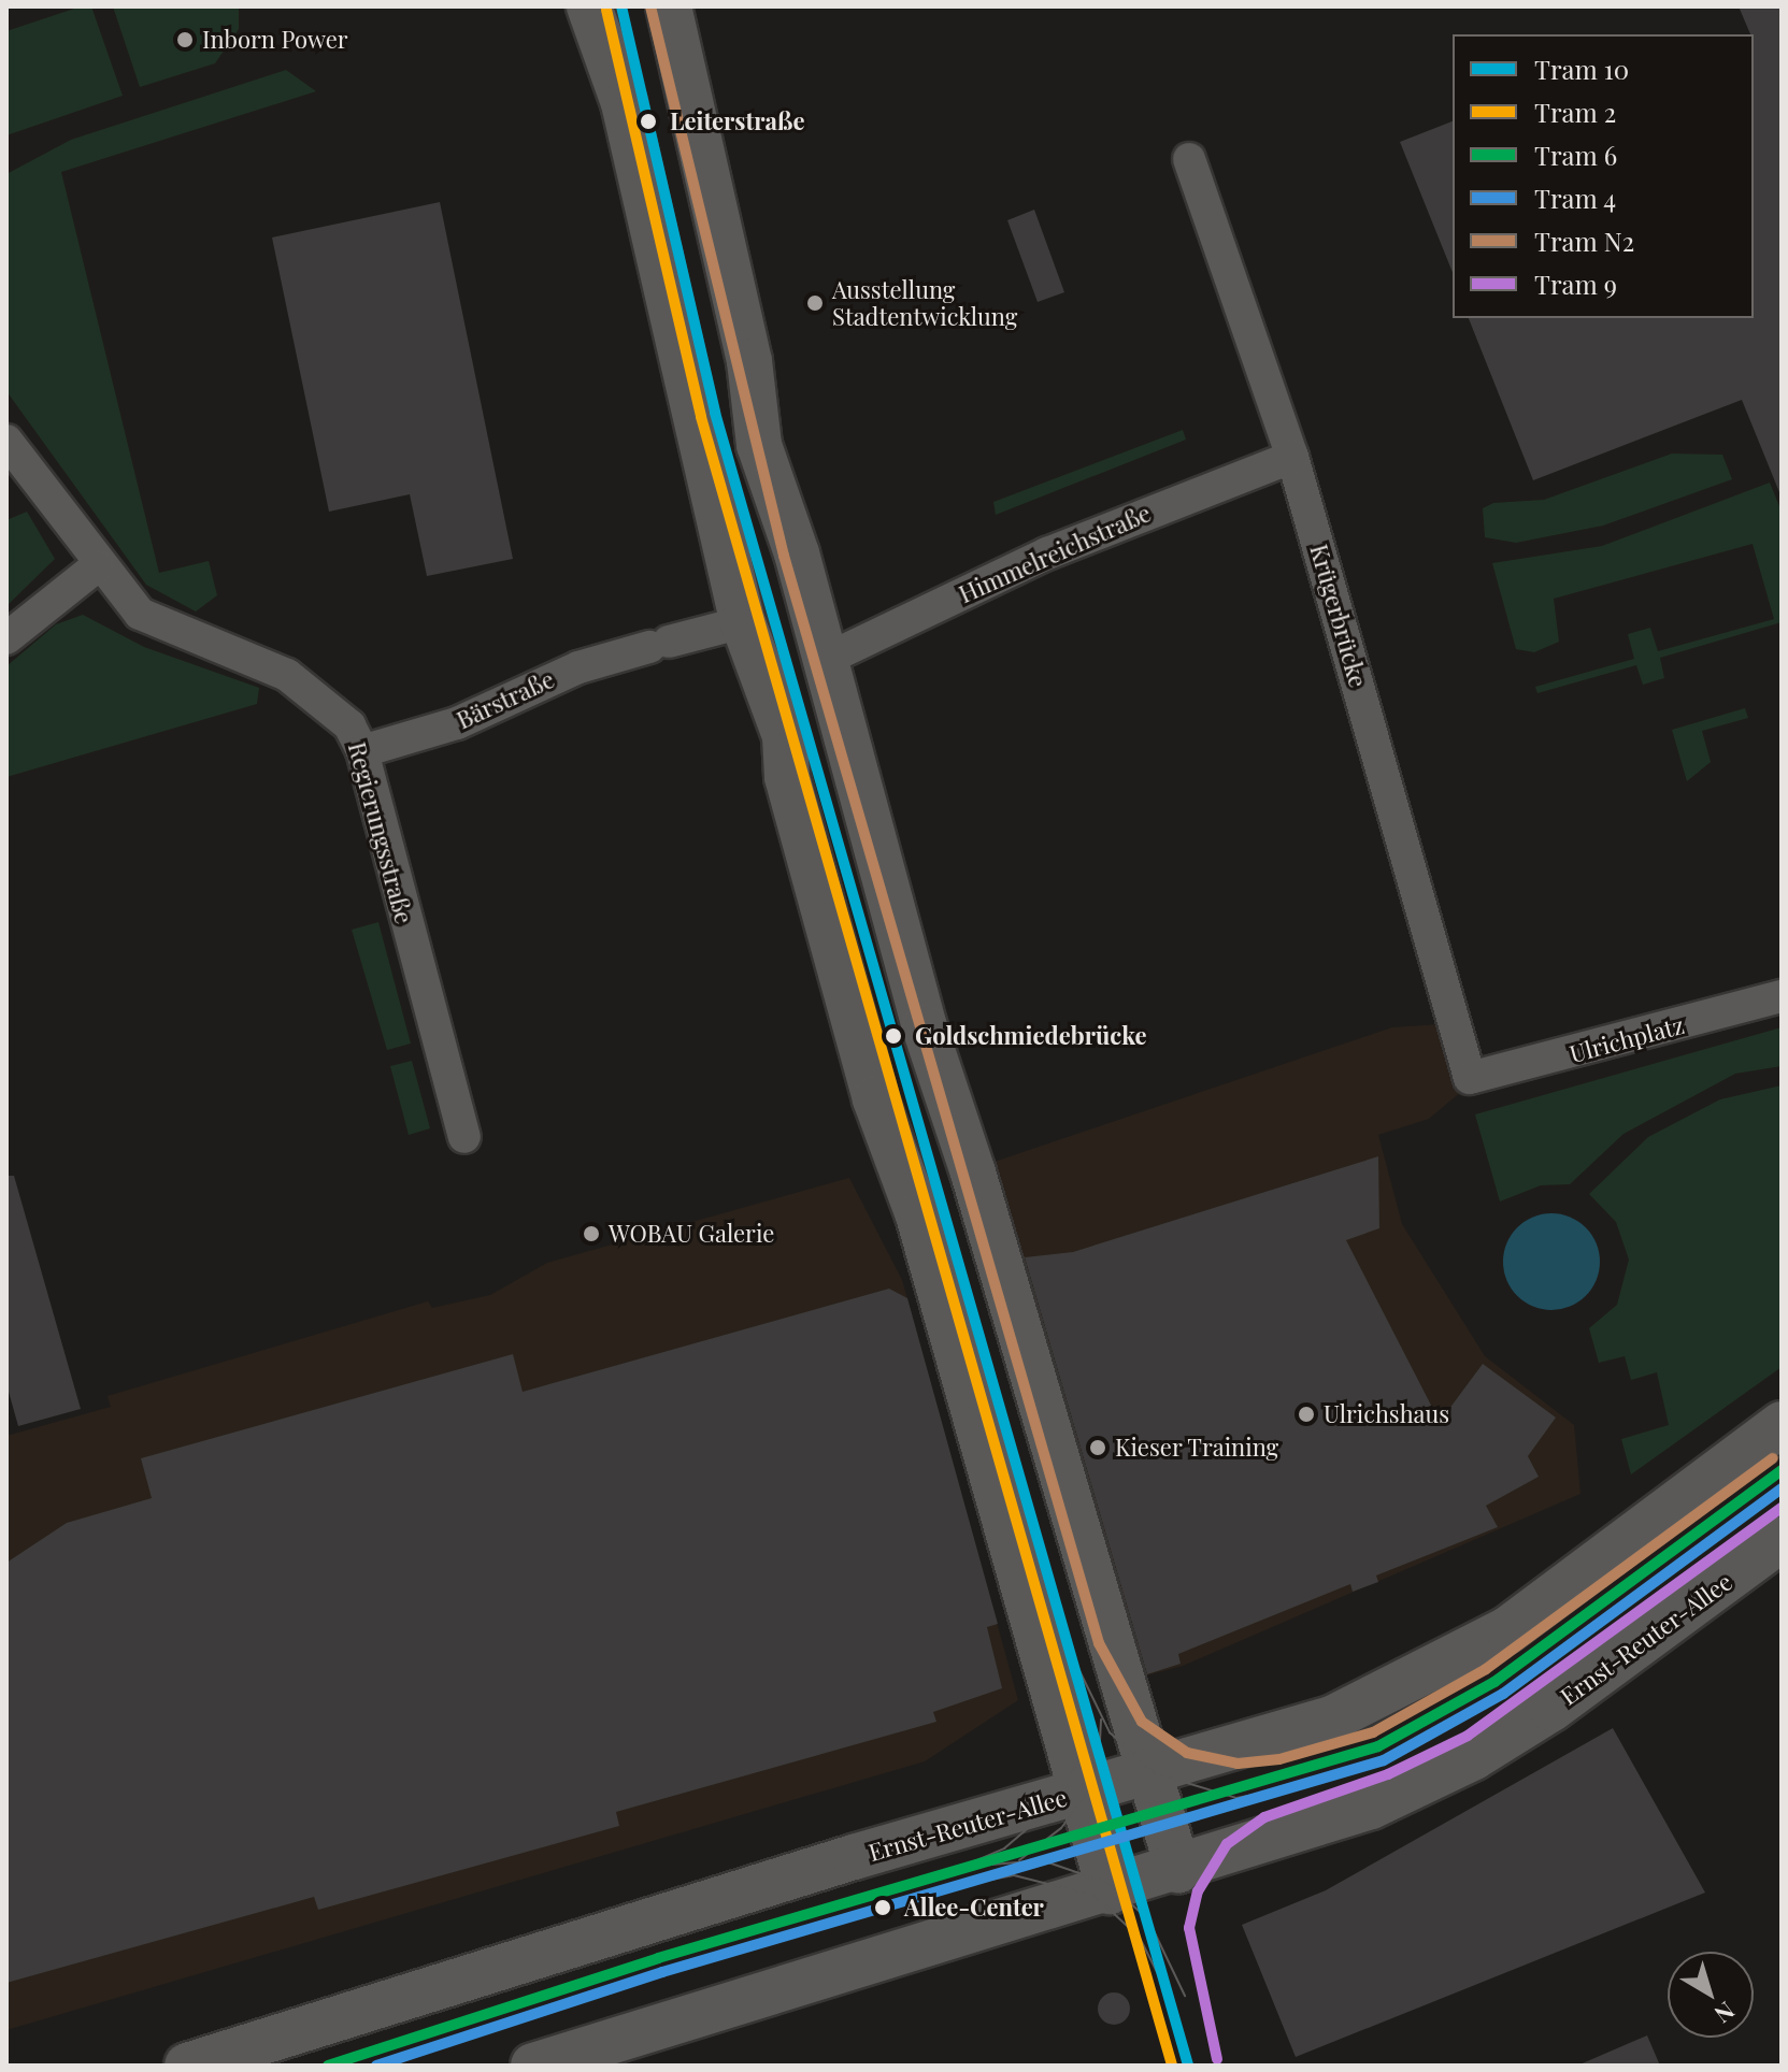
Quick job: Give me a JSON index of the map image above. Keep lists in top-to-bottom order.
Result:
{
  "streets": {
    "street": [
      "Himmelreichstraße",
      "Krügerbrücke",
      "Bärstraße",
      "Regierungsstraße",
      "Ulrichplatz",
      "Ernst-Reuter-Allee"
    ]
  },
  "crossings": [
    ["Himmelreichstraße", "Krügerbrücke"],
    ["Krügerbrücke", "Ulrichplatz"],
    ["Bärstraße", "Regierungsstraße"]
  ],
  "places": [
    "Inborn Power",
    "Leiterstraße",
    "Ausstellung Stadtentwicklung",
    "Goldschmiedebrücke",
    "WOBAU Galerie",
    "Ulrichshaus",
    "Kieser Training",
    "Allee-Center"
  ],
  "lines": [
    "tram line 10",
    "tram line N2",
    "tram line 2",
    "tram line 6",
    "tram line 4",
    "tram line 9"
  ],
  "legend": [
    "Tram 10",
    "Tram 2",
    "Tram 6",
    "Tram 4",
    "Tram N2",
    "Tram 9"
  ],
  "north": "bottom right"
}
